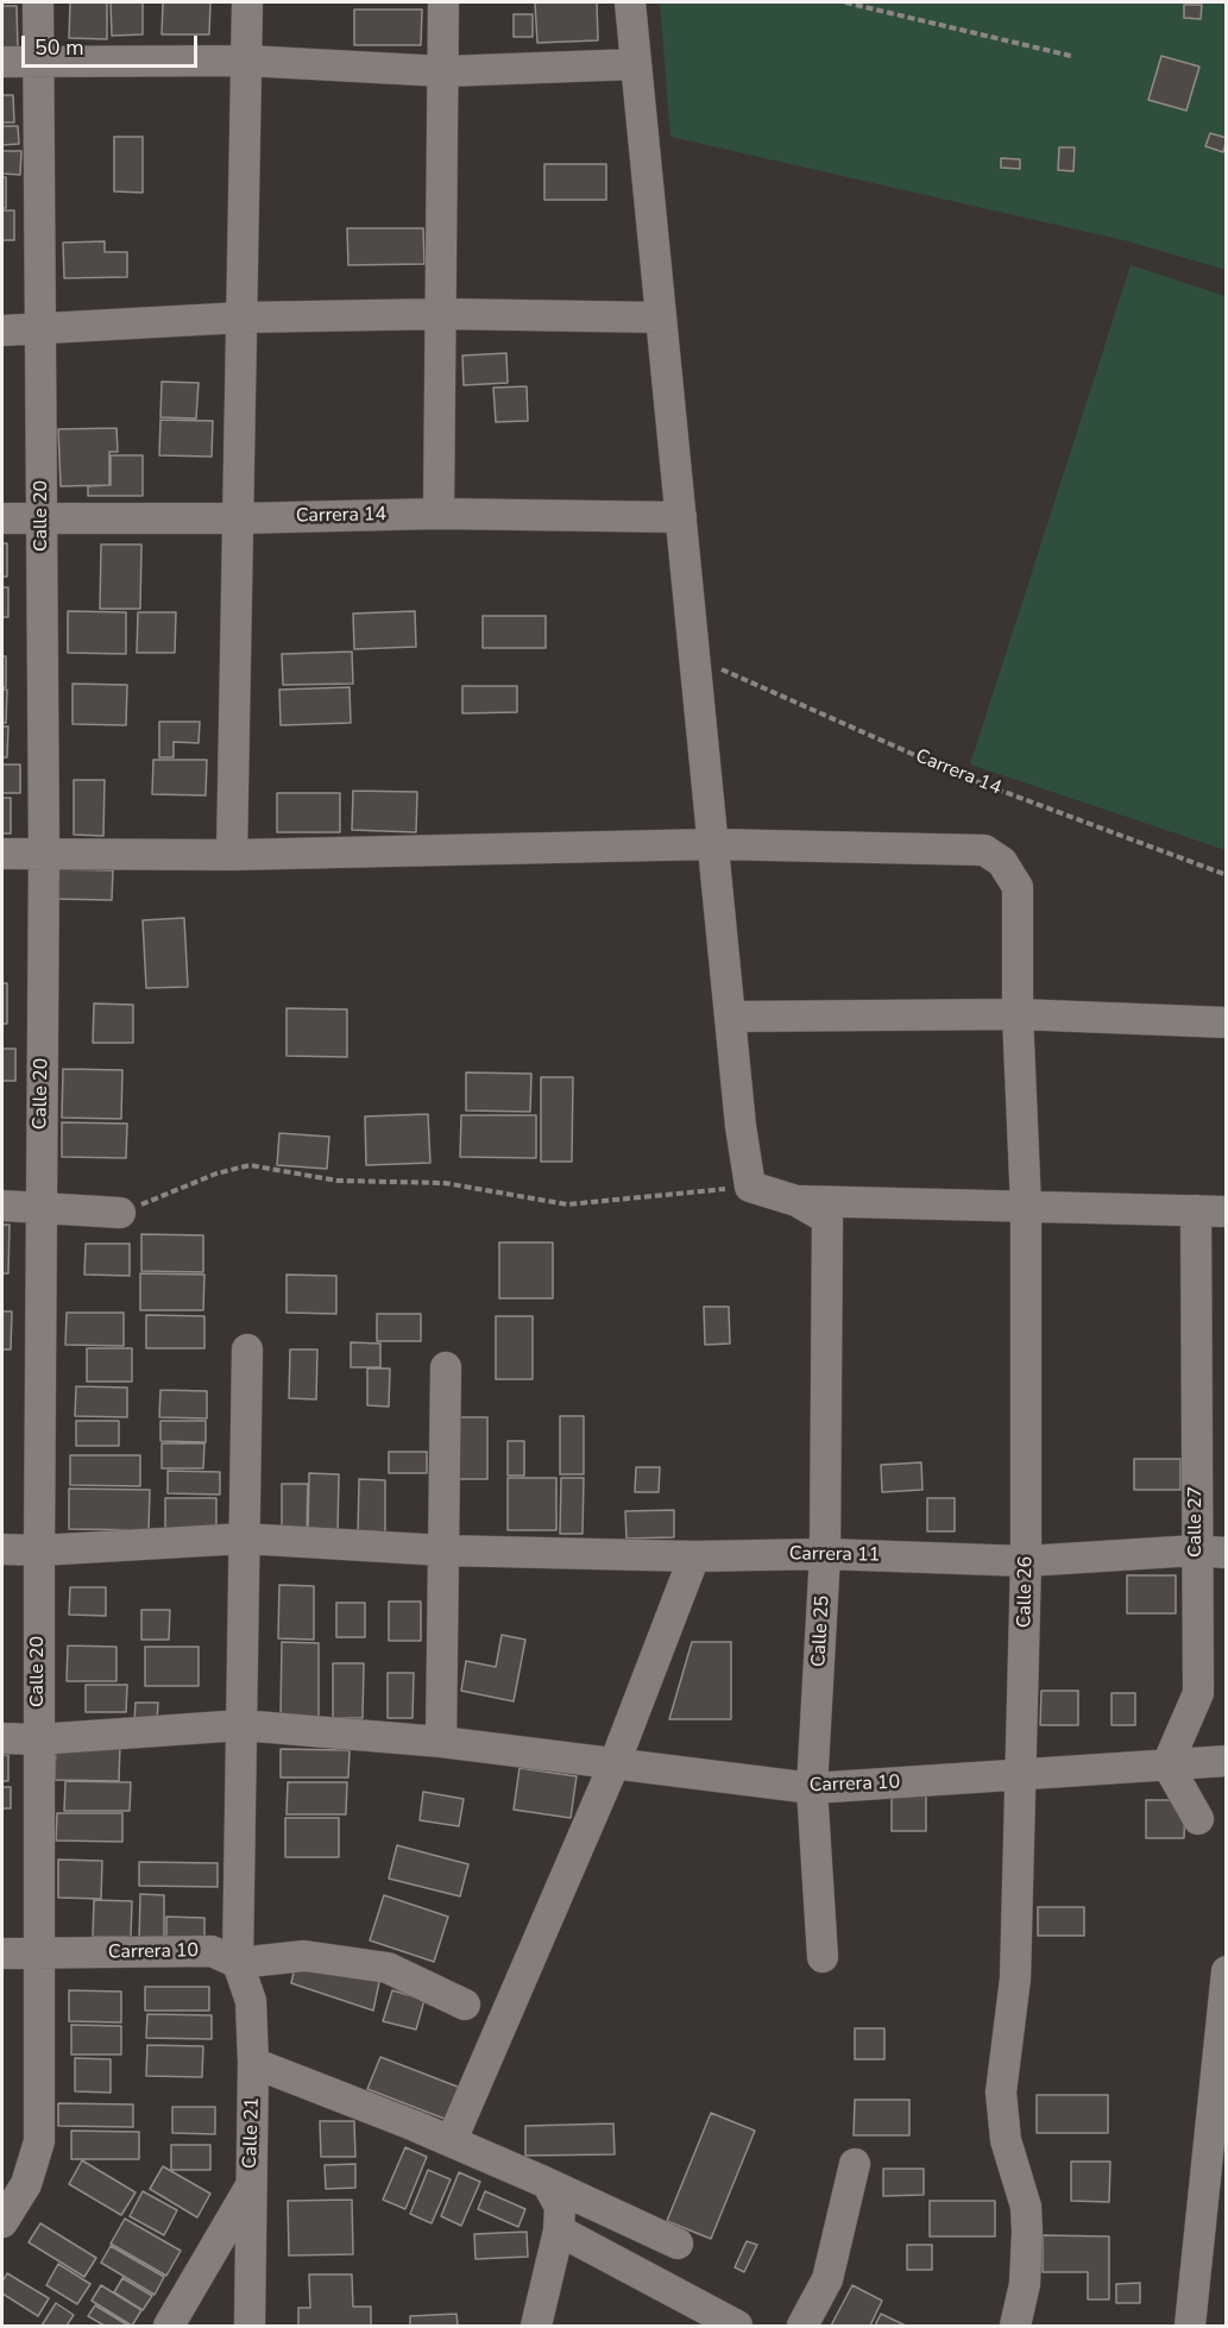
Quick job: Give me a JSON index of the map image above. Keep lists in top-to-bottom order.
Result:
{
  "streets": {
    "street": [
      "Calle 20",
      "Carrera 14",
      "Calle 27",
      "Carrera 11",
      "Calle 26",
      "Calle 25",
      "Carrera 10",
      "Calle 21"
    ]
  },
  "crossings": [
    ["Calle 20", "Carrera 14"],
    ["Calle 20", "Carrera 11"],
    ["Calle 20", "Calle 26"],
    ["Calle 20", "Carrera 10"],
    ["Calle 27", "Carrera 11"],
    ["Calle 27", "Carrera 10"],
    ["Carrera 11", "Calle 26"],
    ["Carrera 11", "Calle 25"],
    ["Carrera 11", "Calle 21"],
    ["Calle 26", "Carrera 10"],
    ["Calle 25", "Carrera 10"],
    ["Carrera 10", "Calle 21"]
  ],
  "scale_bar": "50 m"
}
